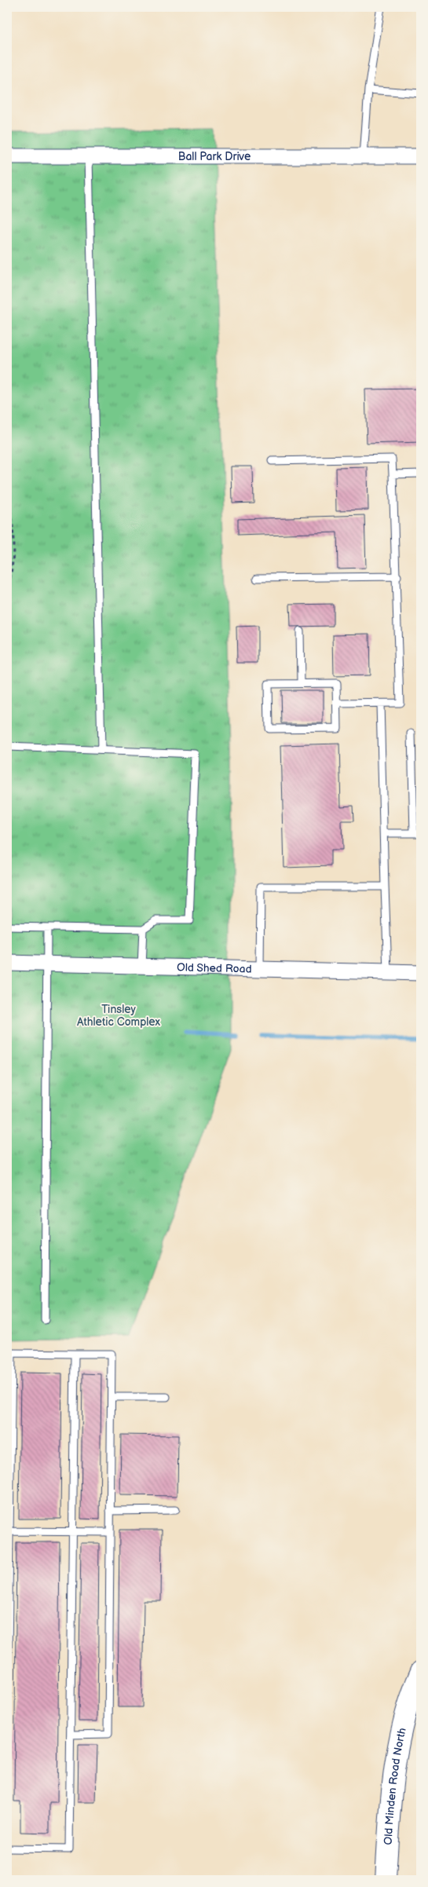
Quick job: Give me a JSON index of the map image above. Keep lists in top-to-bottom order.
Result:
{
  "streets": {
    "street": ["Ball Park Drive", "Old Shed Road", "Old Minden Road North"]
  },
  "parks": ["Tinsley Athletic Complex"]
}
